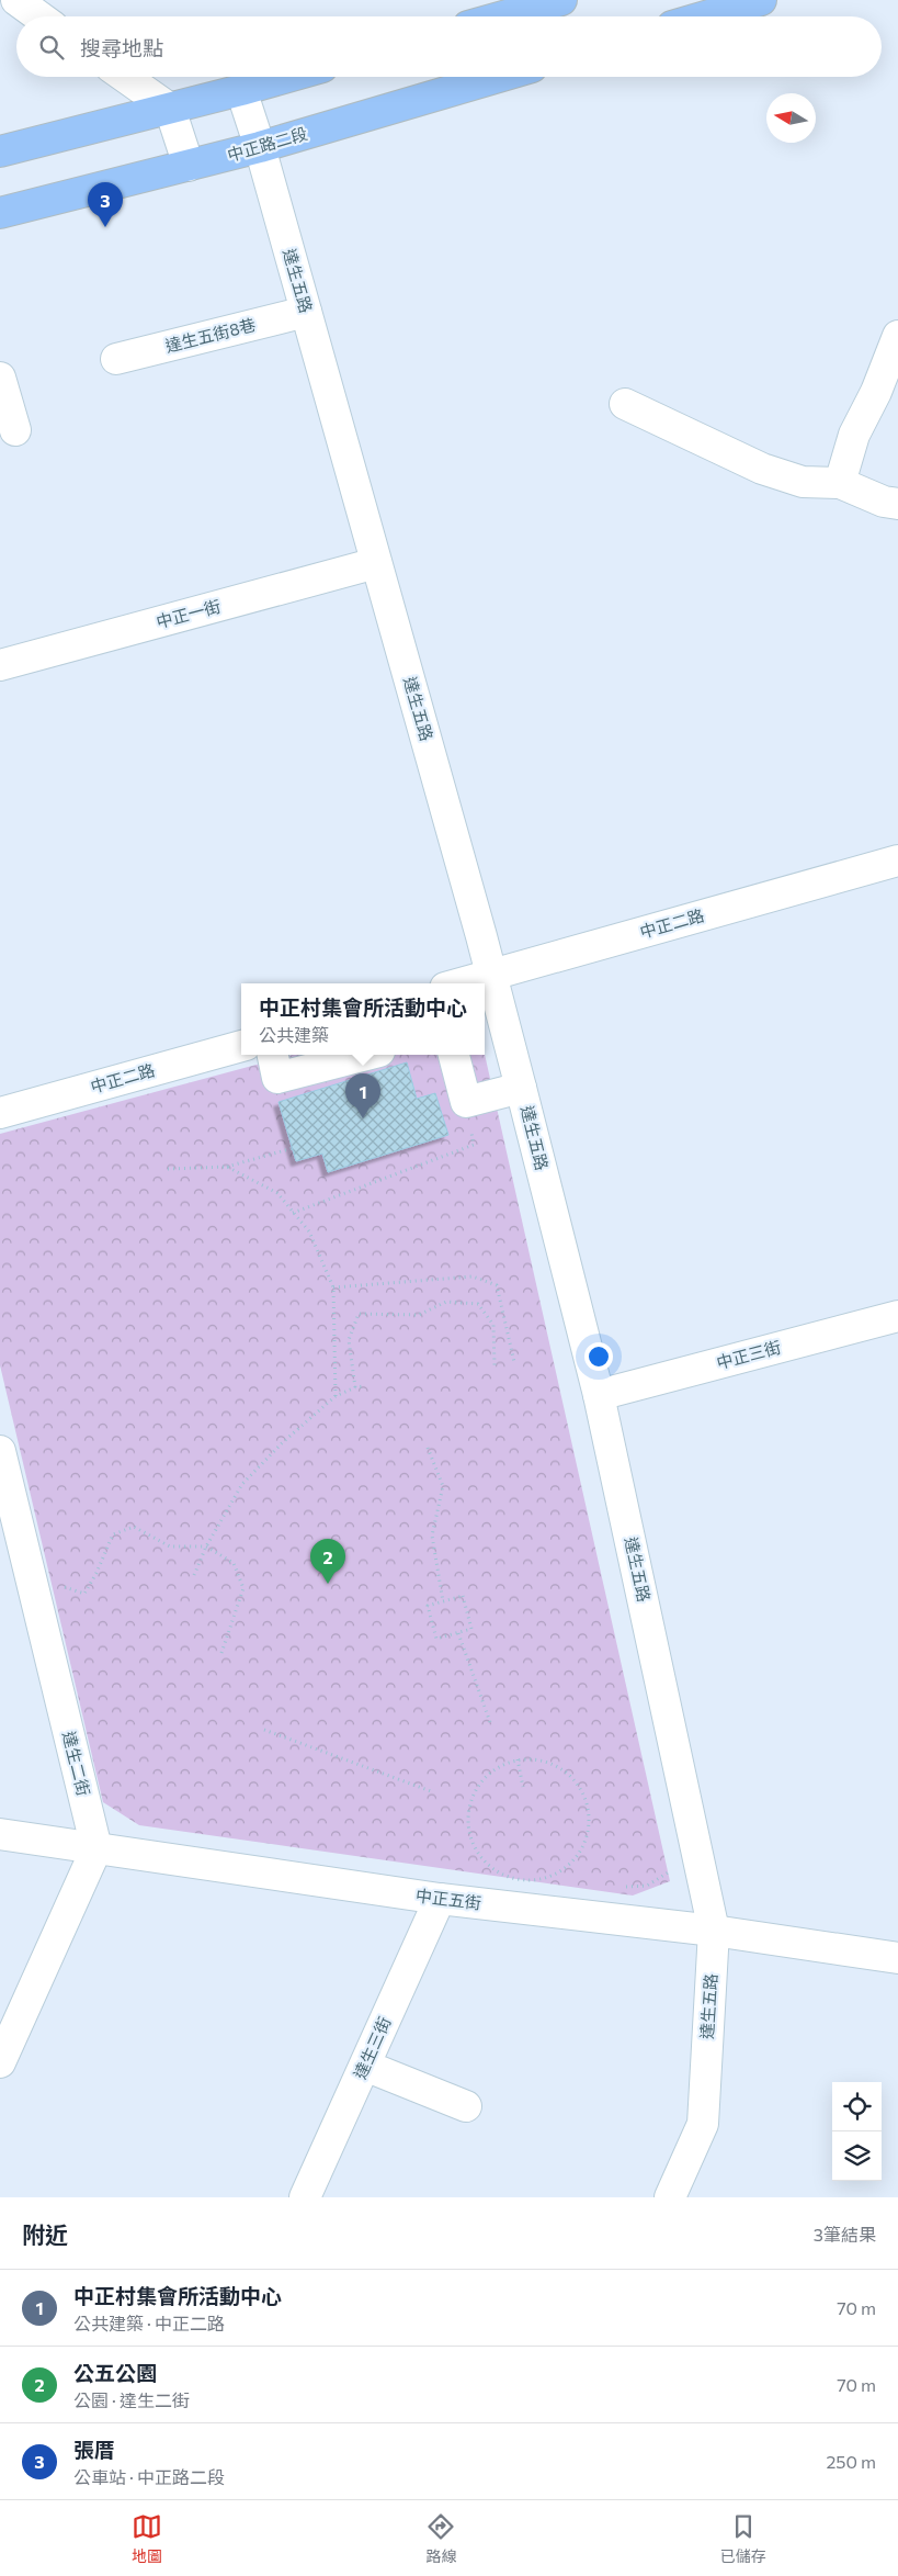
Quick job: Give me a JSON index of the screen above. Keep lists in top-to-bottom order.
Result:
{
  "streets": {
    "main road": ["中正路二段"],
    "street": [
      "達生五路",
      "達生五街8巷",
      "中正一街",
      "中正二路",
      "中正三街",
      "達生二街",
      "中正五街",
      "達生三街"
    ]
  },
  "crossings": [
    ["中正路二段", "達生五路"],
    ["達生五路", "達生五街8巷"],
    ["達生五路", "中正一街"],
    ["達生五路", "中正二路"],
    ["達生五路", "中正三街"],
    ["達生五路", "中正五街"],
    ["達生二街", "中正五街"],
    ["中正五街", "達生三街"]
  ],
  "north": "left",
  "page": {
    "search": "搜尋地點",
    "pins": ["3", "1", "2"],
    "popup": ["中正村集會所活動中心", "公共建築"],
    "heading": ["附近", "3筆結果"],
    "list": [
      {
        "mark": "1",
        "name": "中正村集會所活動中心",
        "note": "公共建築 · 中正二路",
        "value": "70 m"
      },
      {
        "mark": "2",
        "name": "公五公園",
        "note": "公園 · 達生二街",
        "value": "70 m"
      },
      {
        "mark": "3",
        "name": "張厝",
        "note": "公車站 · 中正路二段",
        "value": "250 m"
      }
    ],
    "nav": ["地圖", "路線", "已儲存"]
  }
}
